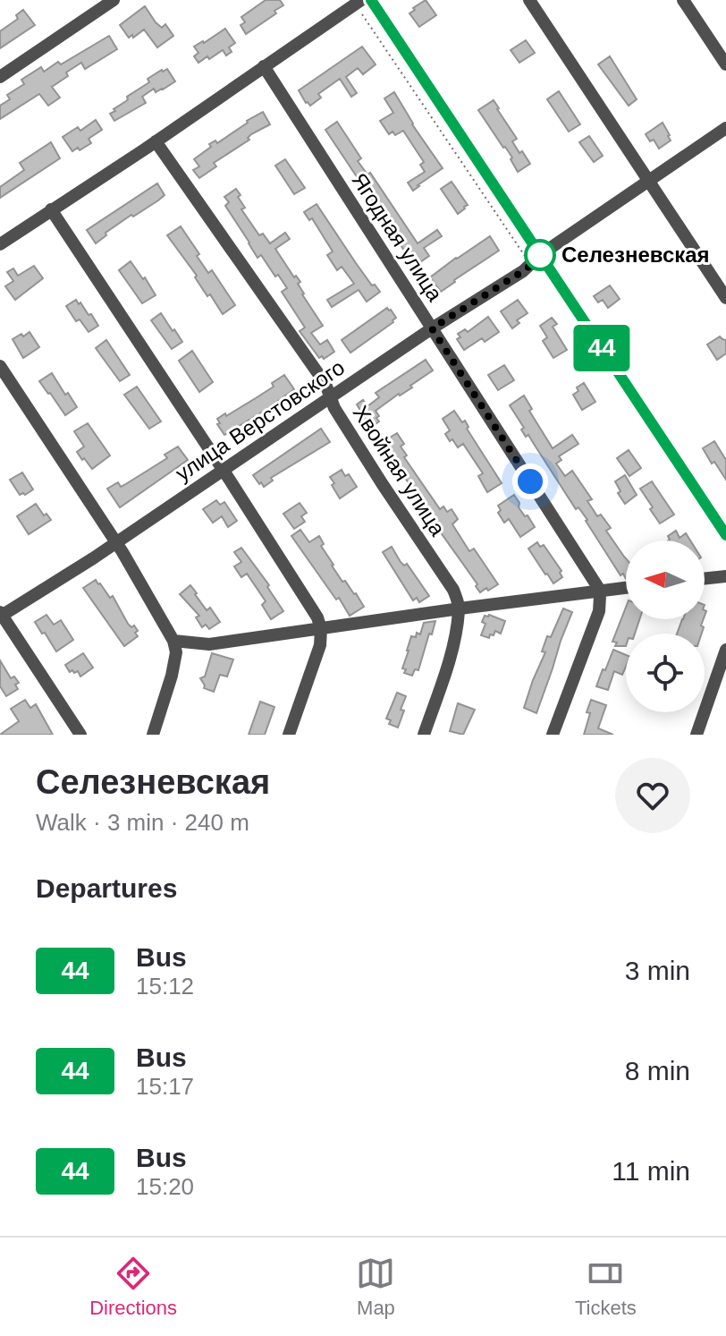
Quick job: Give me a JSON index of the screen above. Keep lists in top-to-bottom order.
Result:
{
  "streets": {
    "street": ["Ягодная улица", "улица Верстовского", "Хвойная улица"]
  },
  "crossings": [
    ["Ягодная улица", "улица Верстовского"],
    ["улица Верстовского", "Хвойная улица"]
  ],
  "places": ["Селезневская"],
  "lines": ["bus line 44"],
  "north": "left",
  "page": {
    "on_map": "44",
    "heading": [
      ["Селезневская", "Walk · 3 min · 240 m"],
      "Departures"
    ],
    "list": [
      {
        "mark": "44",
        "name": "Bus",
        "note": "15:12",
        "value": "3 min"
      },
      {
        "mark": "44",
        "name": "Bus",
        "note": "15:17",
        "value": "8 min"
      },
      {
        "mark": "44",
        "name": "Bus",
        "note": "15:20",
        "value": "11 min"
      }
    ],
    "tabs": ["Directions", "Map", "Tickets"]
  }
}
